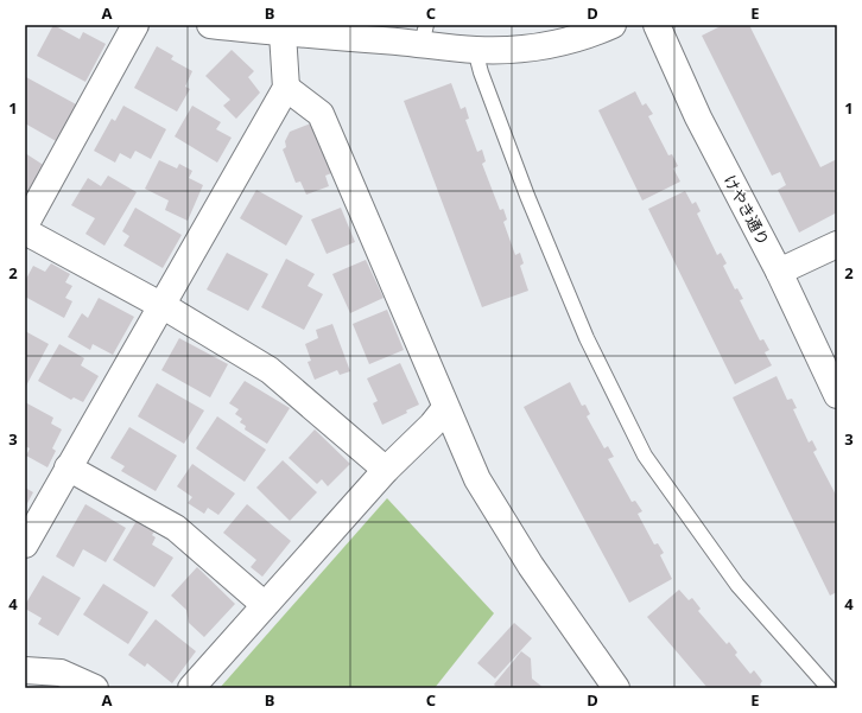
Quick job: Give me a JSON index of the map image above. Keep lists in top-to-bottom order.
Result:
{
  "streets": {
    "street": ["けやき通り"]
  },
  "grid": {
    "columns": [
      "A",
      "B",
      "C",
      "D",
      "E"
    ],
    "rows": [
      "1",
      "2",
      "3",
      "4"
    ]
  }
}
